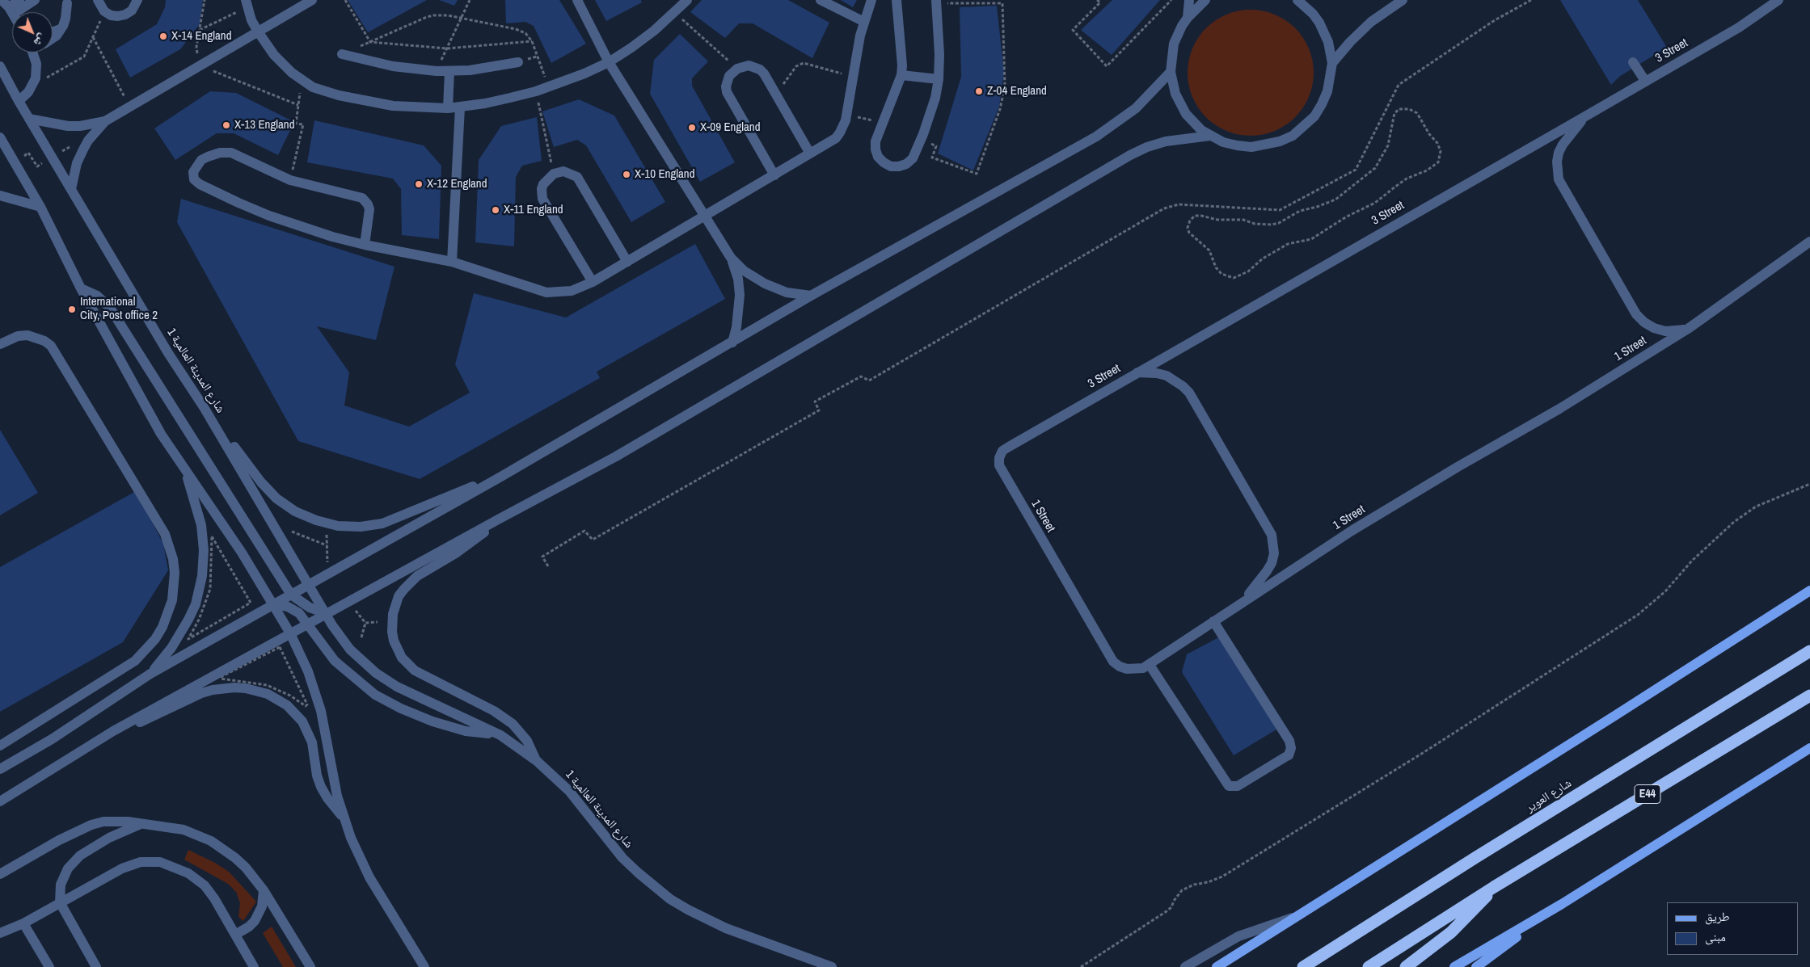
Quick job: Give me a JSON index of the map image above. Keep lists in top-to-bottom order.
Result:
{
  "streets": {
    "highway": ["E44", "شارع العوير"],
    "street": ["3 Street", "1 Street", "شارع المدينة العالمية 1"]
  },
  "crossings": [
    ["3 Street", "1 Street"]
  ],
  "places": [
    "X-14 England",
    "Z-04 England",
    "X-13 England",
    "X-09 England",
    "X-10 England",
    "X-12 England",
    "X-11 England",
    "International City, Post office 2"
  ],
  "legend": ["طريق", "مبنى"],
  "north": "bottom right"
}
